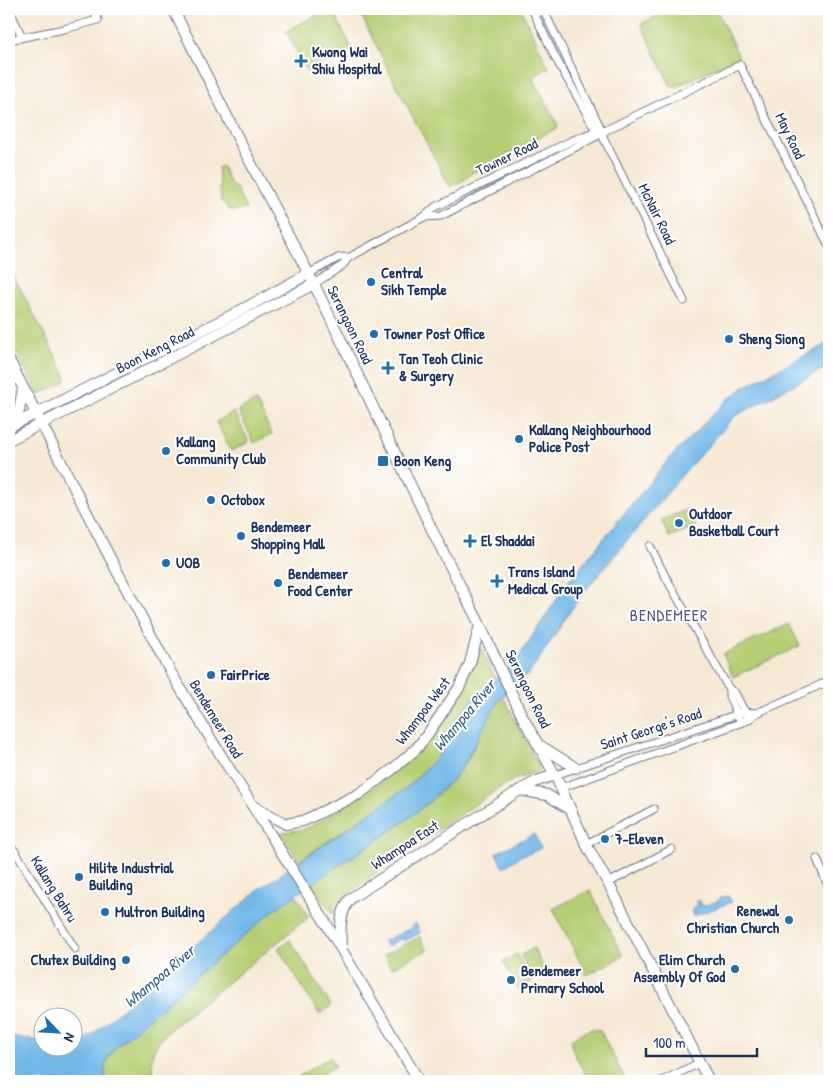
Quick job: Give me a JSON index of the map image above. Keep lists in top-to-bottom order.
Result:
{
  "streets": {
    "main road": [
      "Serangoon Road",
      "Boon Keng Road",
      "Whampoa West",
      "Bendemeer Road",
      "Whampoa East"
    ],
    "street": [
      "May Road",
      "Towner Road",
      "McNair Road",
      "Saint George's Road",
      "Kallang Bahru"
    ]
  },
  "crossings": [
    ["May Road", "Towner Road"],
    ["Towner Road", "McNair Road"],
    ["Towner Road", "Serangoon Road"],
    ["Towner Road", "Boon Keng Road"],
    ["Serangoon Road", "Boon Keng Road"],
    ["Serangoon Road", "Whampoa West"],
    ["Serangoon Road", "Saint George's Road"],
    ["Serangoon Road", "Whampoa East"],
    ["Boon Keng Road", "Bendemeer Road"],
    ["Whampoa West", "Bendemeer Road"],
    ["Bendemeer Road", "Whampoa East"],
    ["Saint George's Road", "Whampoa East"]
  ],
  "districts": ["BENDEMEER"],
  "water": ["Whampoa River"],
  "places": {
    "health": [
      "Kwong Wai Shiu Hospital",
      "Tan Teoh Clinic & Surgery",
      "El Shaddai",
      "Trans Island Medical Group"
    ],
    "other": [
      "Central Sikh Temple",
      "Towner Post Office",
      "Sheng Siong",
      "Kallang Neighbourhood Police Post",
      "Kallang Community Club",
      "Octobox",
      "Outdoor Basketball Court",
      "Bendemeer Shopping Mall",
      "UOB",
      "Bendemeer Food Center",
      "FairPrice",
      "7-Eleven",
      "Hilite Industrial Building",
      "Multron Building",
      "Renewal Christian Church",
      "Chutex Building",
      "Elim Church Assembly Of God",
      "Bendemeer Primary School"
    ],
    "transit": ["Boon Keng"]
  },
  "scale_bar": "100 m",
  "north": "bottom right"
}
